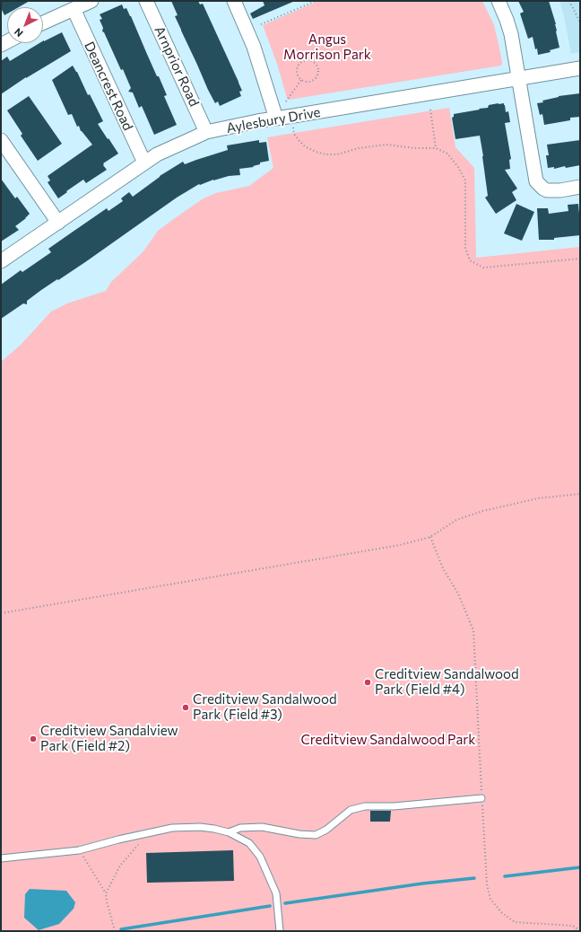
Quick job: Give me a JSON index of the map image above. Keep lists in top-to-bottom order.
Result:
{
  "streets": {
    "street": ["Arnprior Road", "Deancrest Road", "Aylesbury Drive"]
  },
  "crossings": [
    ["Arnprior Road", "Aylesbury Drive"],
    ["Deancrest Road", "Aylesbury Drive"]
  ],
  "parks": ["Angus Morrison Park", "Creditview Sandalwood Park"],
  "places": ["Creditview Sandalwood Park (Field #4)", "Creditview Sandalwood Park (Field #3)", "Creditview Sandalview Park (Field #2)"],
  "north": "bottom left"
}
